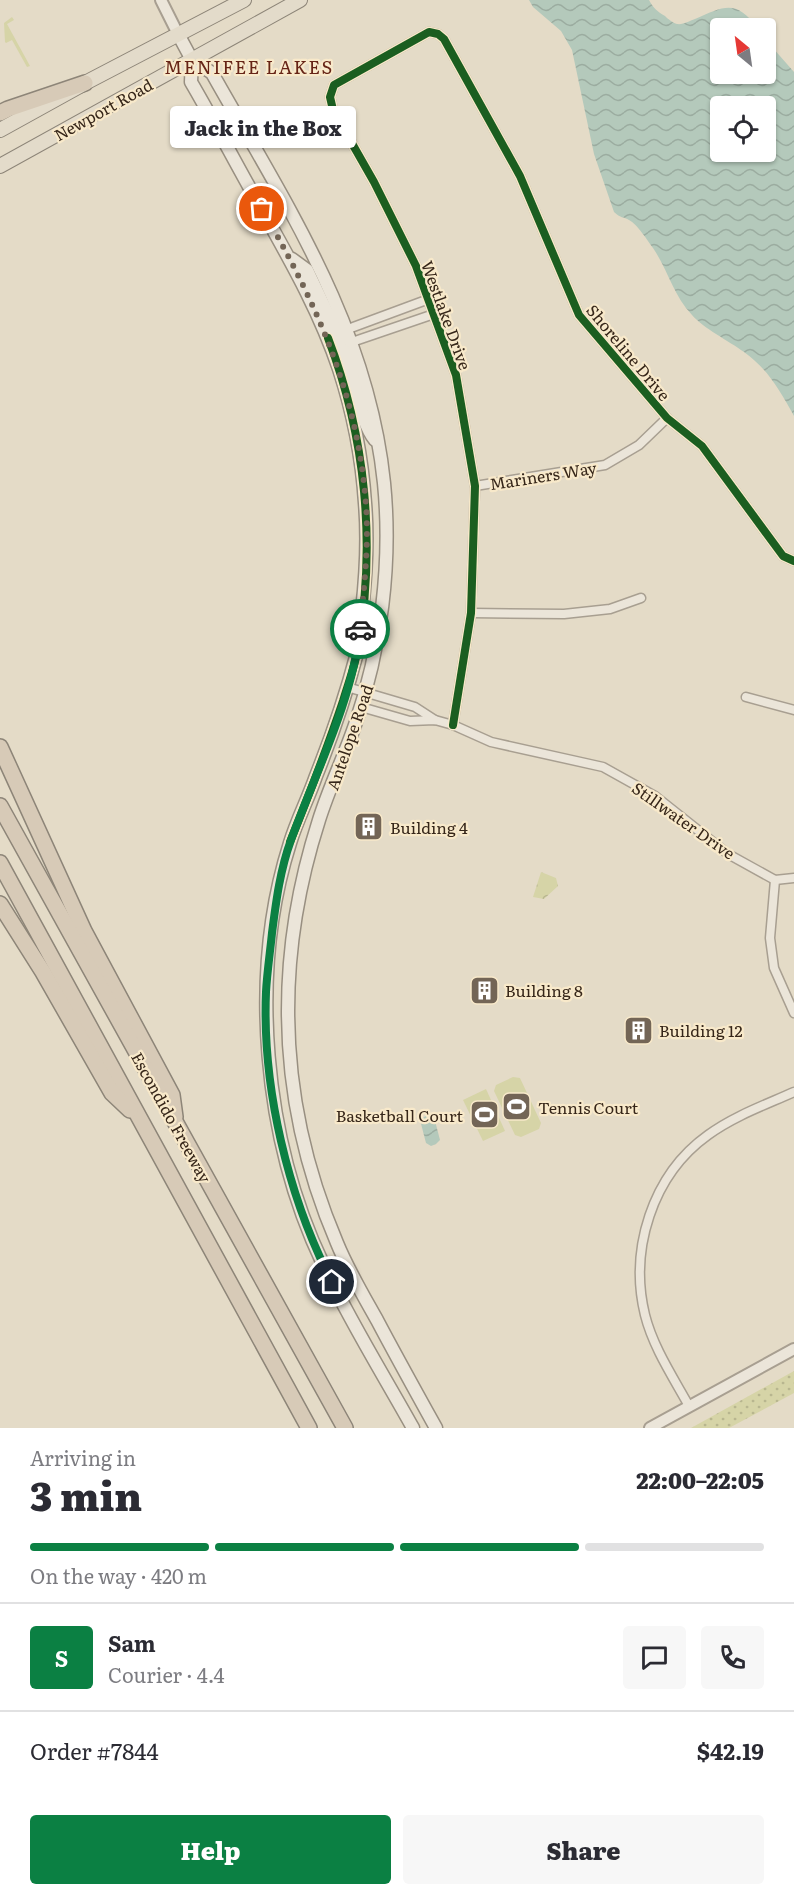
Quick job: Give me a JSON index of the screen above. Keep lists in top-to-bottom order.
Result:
{
  "streets": {
    "highway": ["Escondido Freeway"],
    "main road": ["Newport Road", "Antelope Road"],
    "street": [
      "Westlake Drive",
      "Shoreline Drive",
      "Mariners Way",
      "Stillwater Drive"
    ]
  },
  "crossings": [
    ["Newport Road", "Antelope Road"],
    ["Westlake Drive", "Shoreline Drive"],
    ["Westlake Drive", "Mariners Way"],
    ["Westlake Drive", "Stillwater Drive"],
    ["Shoreline Drive", "Mariners Way"],
    ["Antelope Road", "Stillwater Drive"]
  ],
  "districts": ["MENIFEE LAKES"],
  "places": {
    "other": ["Jack in the Box"],
    "building": ["Building 4", "Building 8", "Building 12"],
    "sports": ["Tennis Court", "Basketball Court"]
  },
  "north": "top left",
  "page": {
    "bubble": "Jack in the Box",
    "heading": ["3 min", "Arriving in", "22:00–22:05"],
    "panel": [
      "Sam",
      "Courier · 4.4",
      "Order #7844",
      "$42.19"
    ],
    "bar": "On the way · 420 m",
    "round": "S",
    "buttons": ["Help", "Share"]
  }
}
